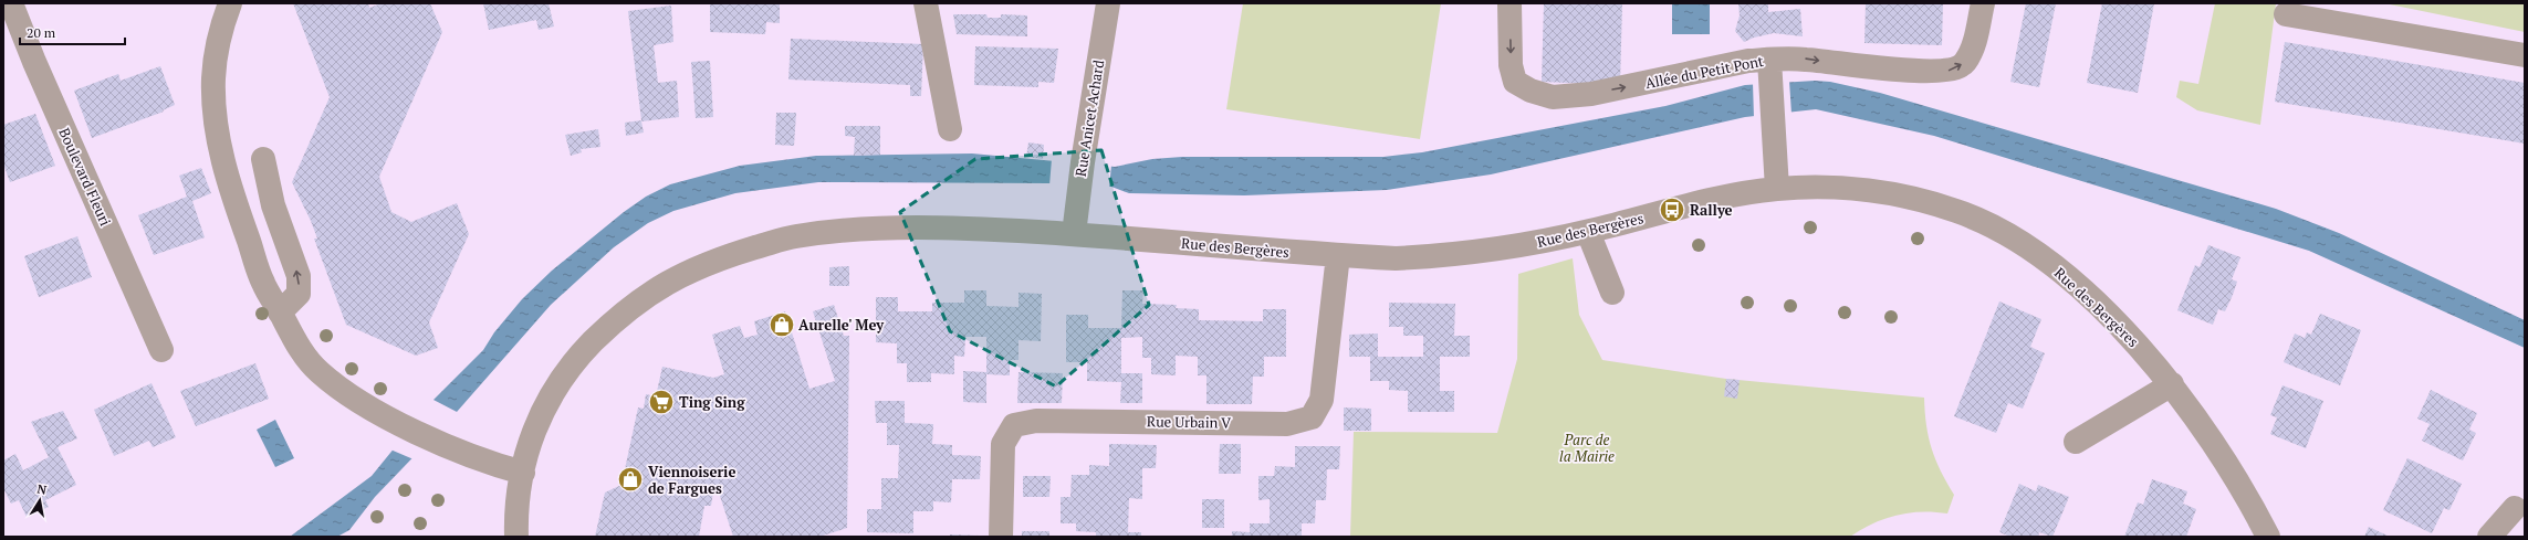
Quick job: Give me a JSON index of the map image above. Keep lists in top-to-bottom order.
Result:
{
  "streets": {
    "street": [
      "Allée du Petit Pont",
      "Rue Anicet Achard",
      "Boulevard Fleuri",
      "Rue des Bergères",
      "Rue Urbain V"
    ]
  },
  "crossings": [
    ["Rue Anicet Achard", "Rue des Bergères"],
    ["Rue des Bergères", "Rue Urbain V"]
  ],
  "parks": ["Parc de la Mairie"],
  "places": {
    "bus stop": ["Rallye"],
    "shop": ["Aurelle' Mey", "Viennoiserie de Fargues"],
    "supermarket": ["Ting Sing"]
  },
  "scale_bar": "20 m",
  "north": "top"
}
